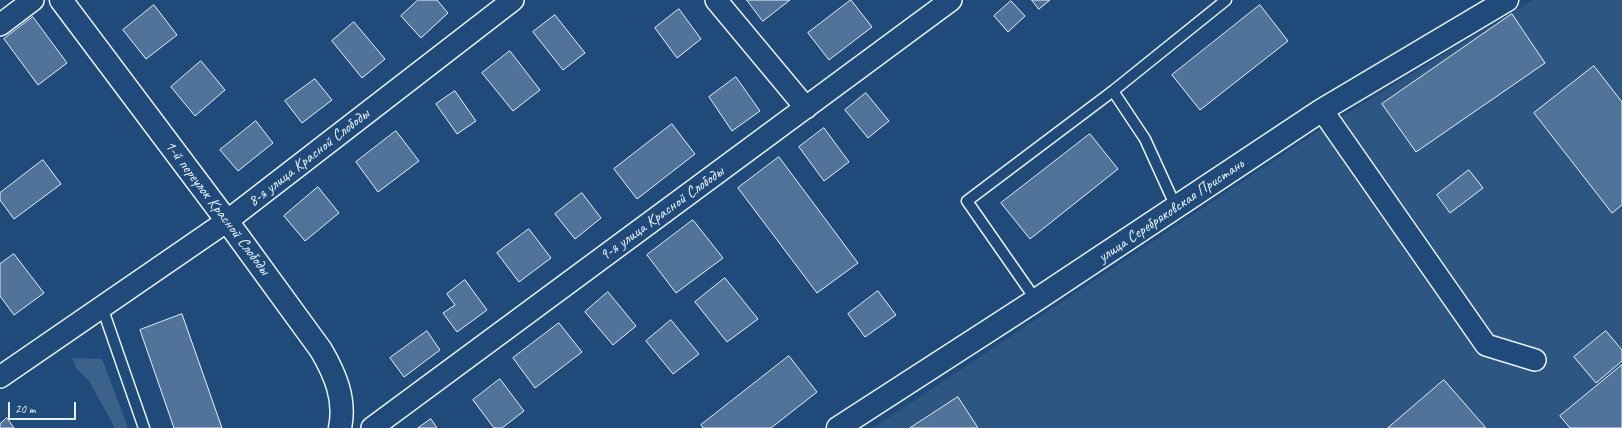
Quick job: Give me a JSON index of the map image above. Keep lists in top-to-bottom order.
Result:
{
  "streets": {
    "street": [
      "8-я улица Красной Слободы",
      "1-й переулок Красной Слободы",
      "улица Серебряковская Пристань",
      "9-я улица Красной Слободы"
    ]
  },
  "crossings": [
    ["8-я улица Красной Слободы", "1-й переулок Красной Слободы"]
  ],
  "scale_bar": "20 m"
}
